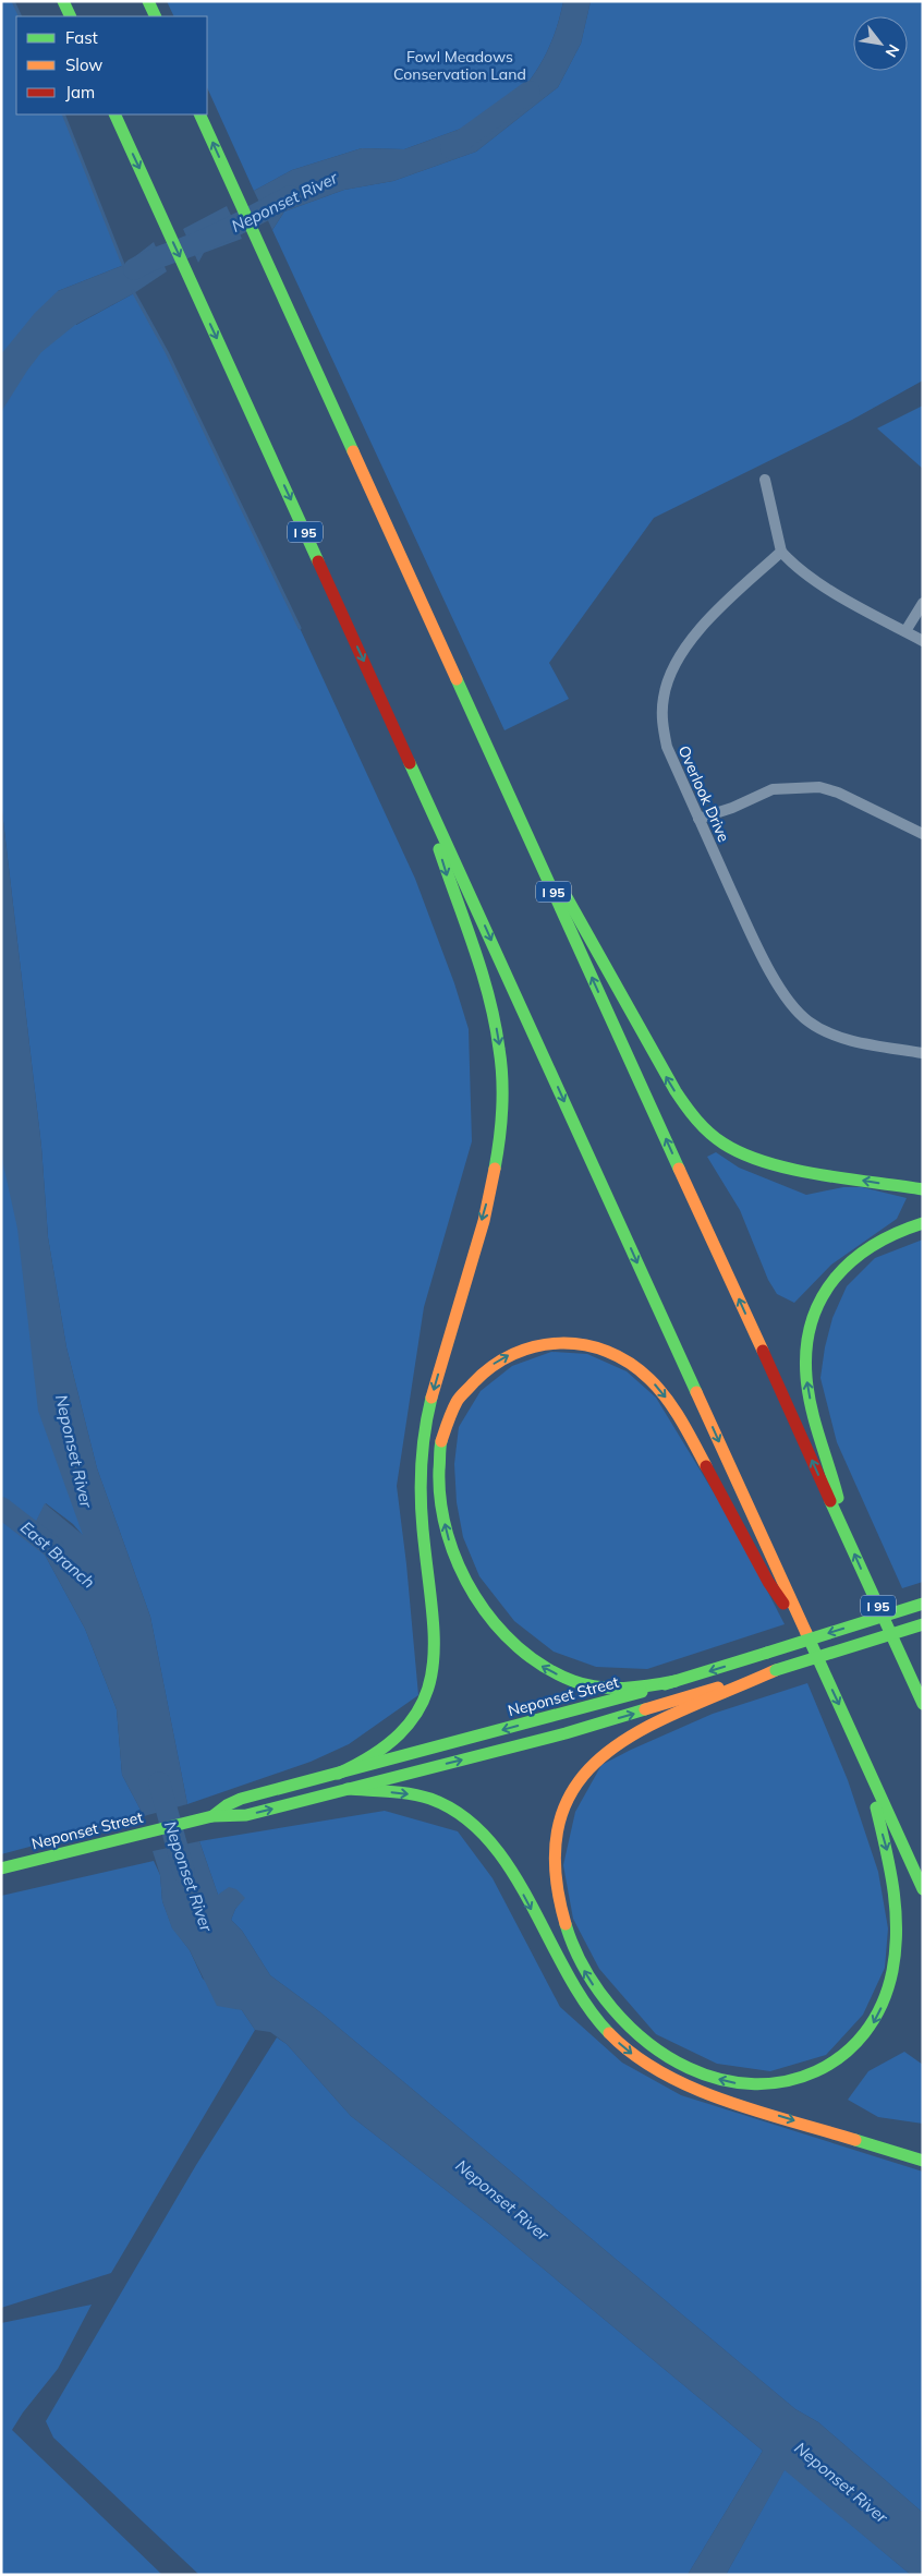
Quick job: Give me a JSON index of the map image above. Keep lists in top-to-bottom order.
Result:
{
  "streets": {
    "main road": ["I 95", "Neponset Street"],
    "street": ["Overlook Drive"]
  },
  "water": ["Neponset River", "East Branch"],
  "parks": ["Fowl Meadows Conservation Land"],
  "legend": ["Fast", "Slow", "Jam"],
  "north": "bottom right"
}
